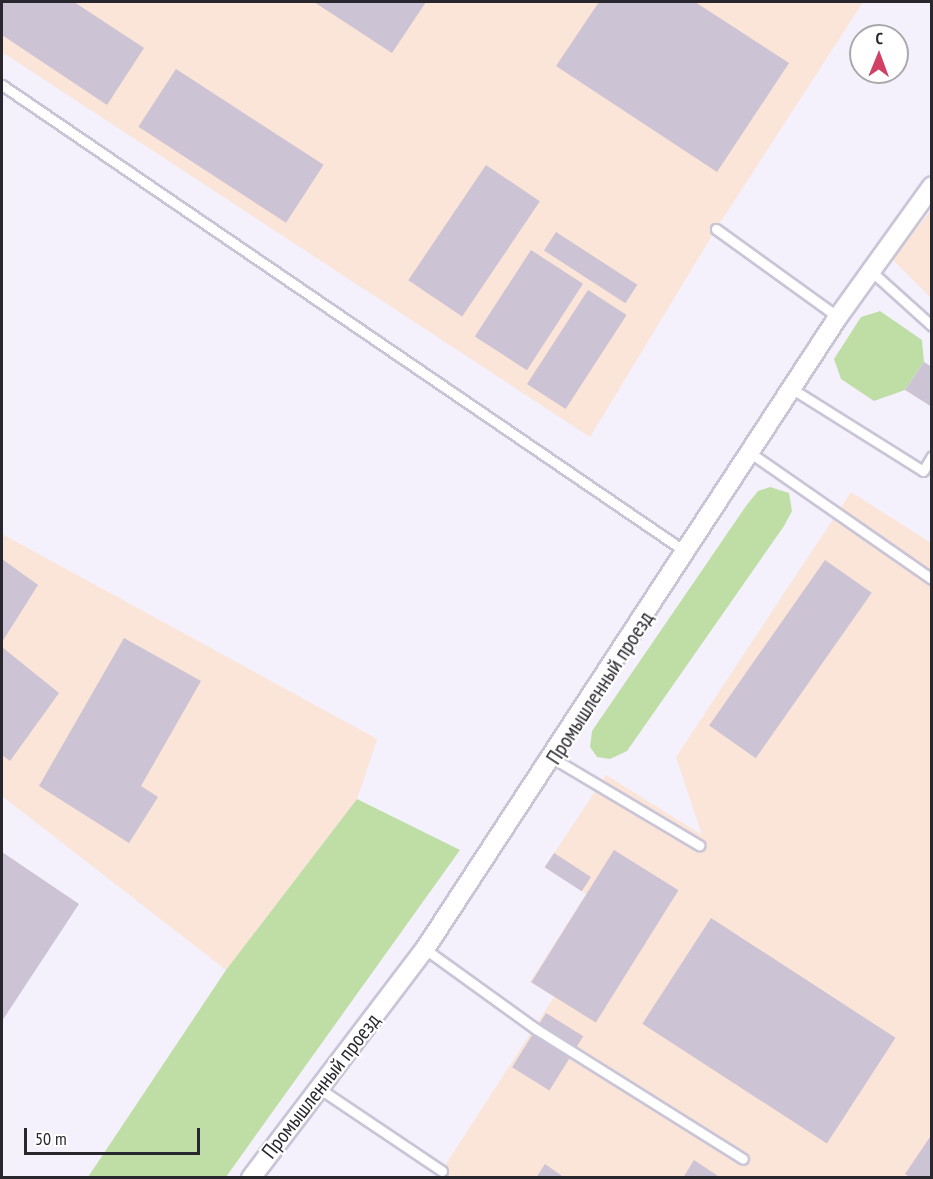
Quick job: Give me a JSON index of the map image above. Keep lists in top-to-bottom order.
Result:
{
  "streets": {
    "street": ["Промышленный проезд"]
  },
  "scale_bar": "50 m",
  "north": "top"
}
